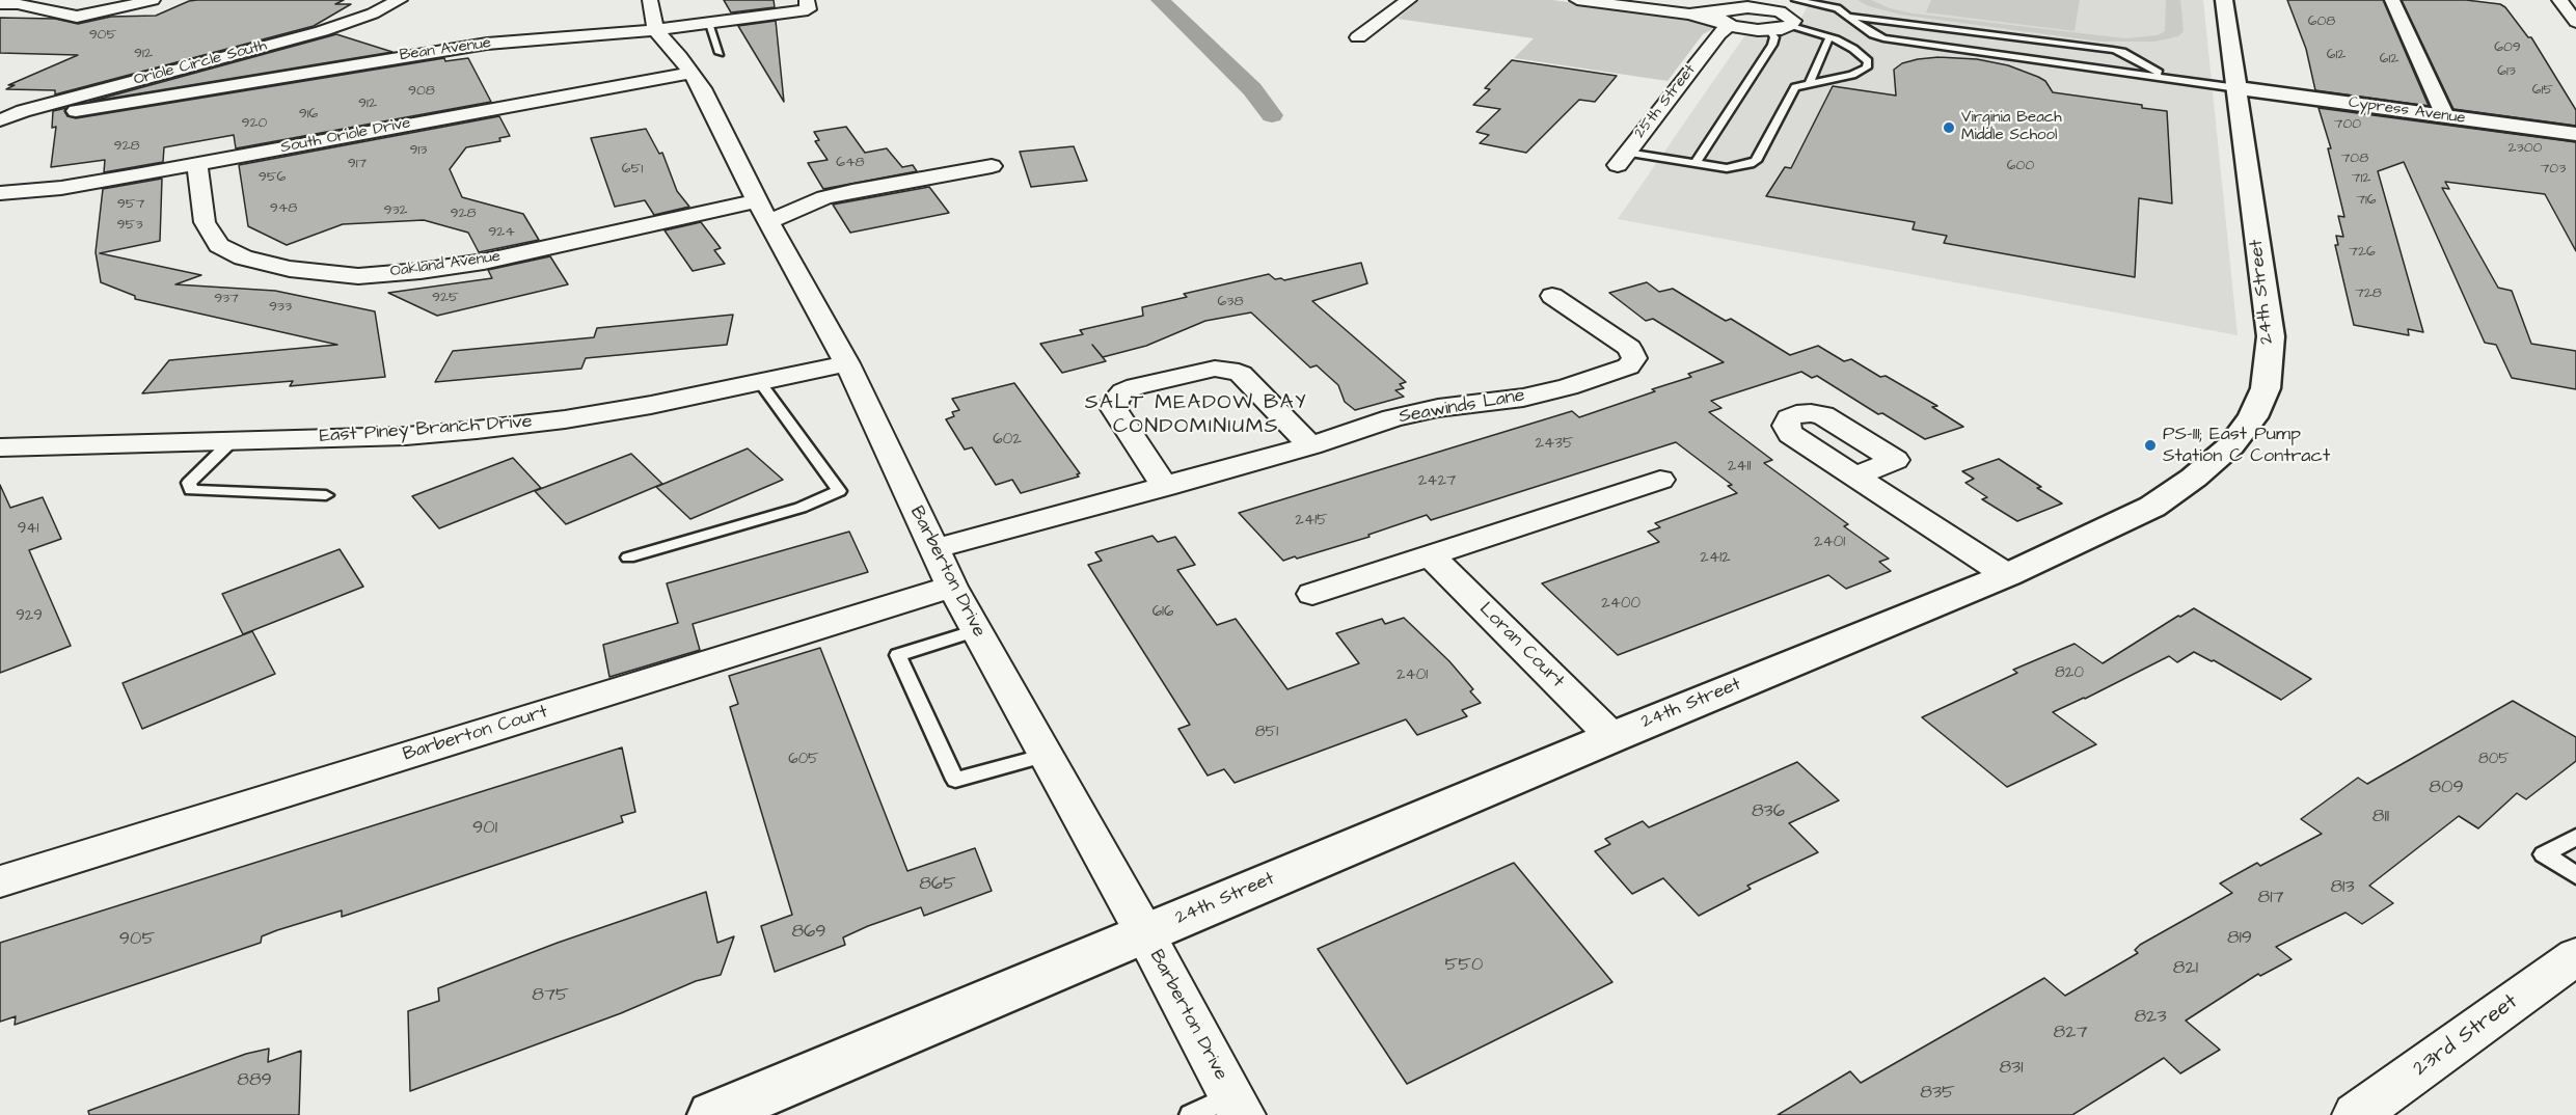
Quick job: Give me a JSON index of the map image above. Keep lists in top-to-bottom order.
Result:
{
  "streets": {
    "street": [
      "Bean Avenue",
      "Oriole Circle South",
      "25th Street",
      "Cypress Avenue",
      "South Oriole Drive",
      "Oakland Avenue",
      "24th Street",
      "Seawinds Lane",
      "East Piney Branch Drive",
      "Barberton Drive",
      "Loran Court",
      "Barberton Court",
      "23rd Street"
    ]
  },
  "crossings": [
    ["Bean Avenue", "Barberton Drive"],
    ["Cypress Avenue", "24th Street"],
    ["South Oriole Drive", "Oakland Avenue"],
    ["South Oriole Drive", "Barberton Drive"],
    ["Oakland Avenue", "Barberton Drive"],
    ["24th Street", "Barberton Drive"],
    ["24th Street", "Loran Court"],
    ["Seawinds Lane", "Barberton Drive"],
    ["East Piney Branch Drive", "Barberton Drive"],
    ["Barberton Drive", "Barberton Court"]
  ],
  "districts": ["SALT MEADOW BAY CONDOMINIUMS"],
  "places": ["Virginia Beach Middle School", "PS-111; East Pump Station C Contract"],
  "house_numbers": [
    "608",
    "905",
    "609",
    "912",
    "612",
    "612",
    "613",
    "615",
    "908",
    "912",
    "916",
    "920",
    "700",
    "928",
    "2300",
    "913",
    "708",
    "648",
    "917",
    "600",
    "651",
    "703",
    "956",
    "712",
    "716",
    "957",
    "948",
    "932",
    "928",
    "953",
    "924",
    "726",
    "728",
    "925",
    "937",
    "638",
    "933",
    "602",
    "2435",
    "2411",
    "2427",
    "2415",
    "941",
    "2401",
    "2412",
    "2400",
    "616",
    "929",
    "820",
    "2401",
    "851",
    "605",
    "805",
    "809",
    "836",
    "811",
    "901",
    "865",
    "813",
    "817",
    "869",
    "819",
    "905",
    "550",
    "821",
    "875",
    "823",
    "827",
    "831",
    "889",
    "835"
  ]
}
